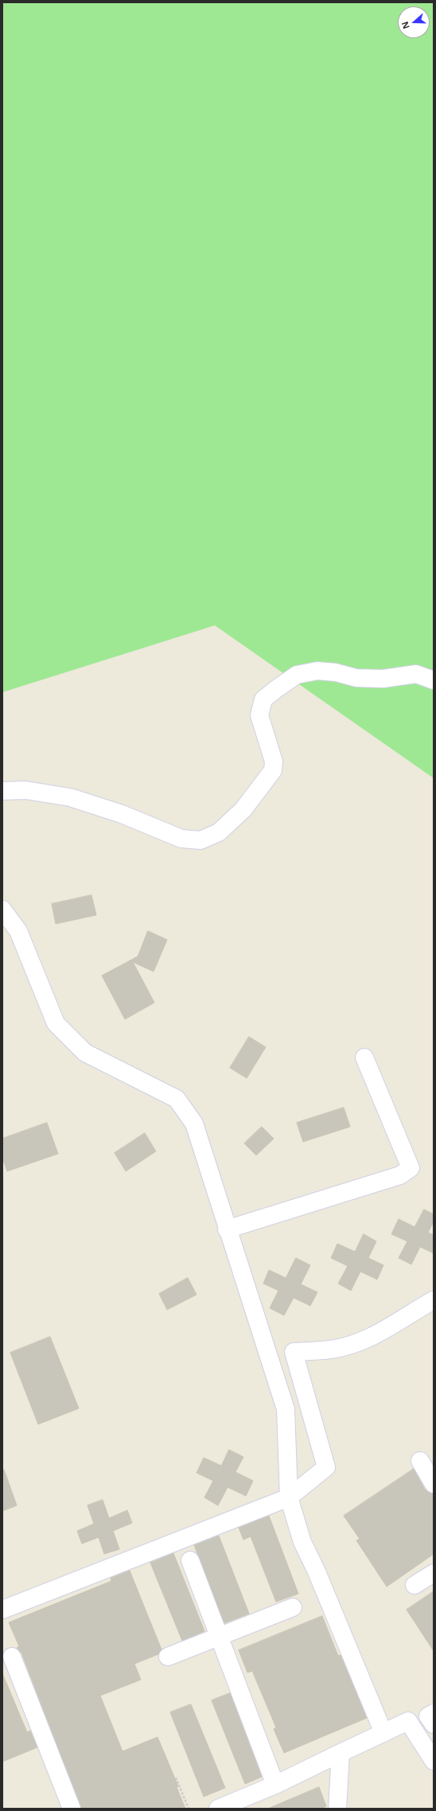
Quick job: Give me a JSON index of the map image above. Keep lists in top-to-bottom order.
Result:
{
  "north": "left"
}
